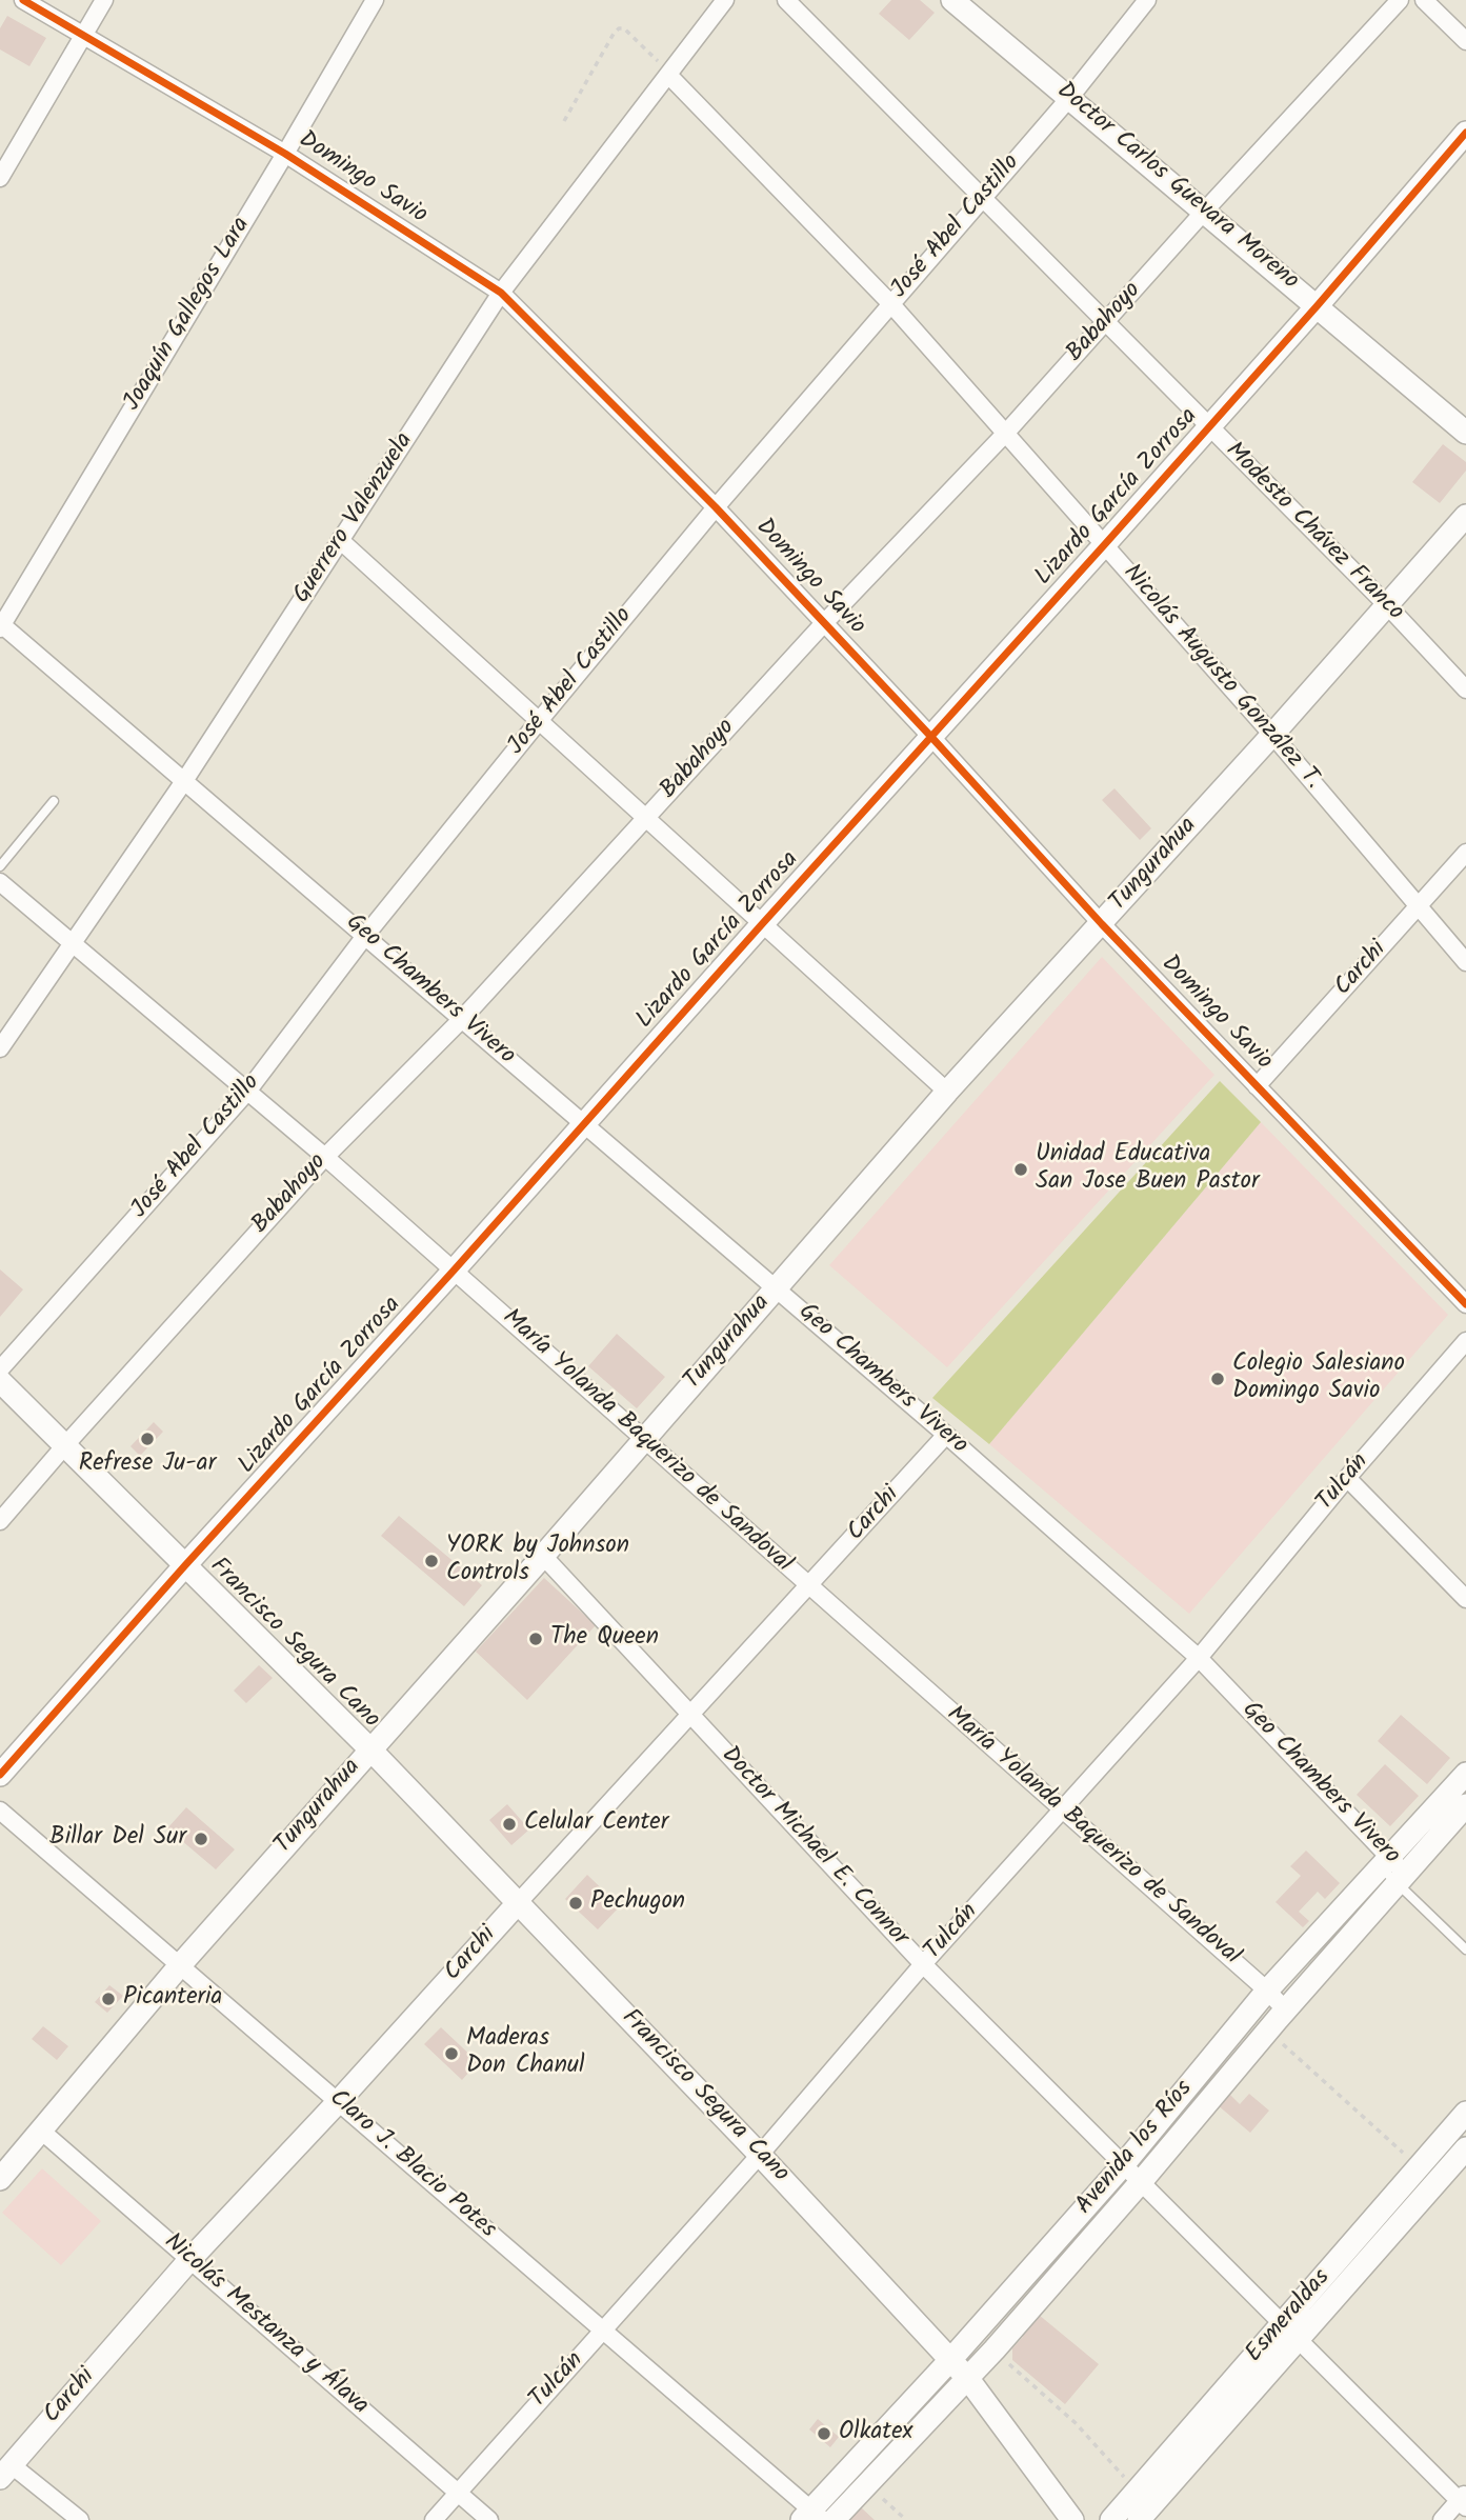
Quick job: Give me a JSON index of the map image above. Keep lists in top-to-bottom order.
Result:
{
  "streets": {
    "main road": [
      "Doctor Carlos Guevara Moreno",
      "Lizardo García Zorrosa",
      "Tungurahua",
      "Carchi",
      "Francisco Segura Cano",
      "Avenida los Ríos",
      "Esmeraldas"
    ],
    "street": [
      "Domingo Savio",
      "José Abel Castillo",
      "Joaquín Gallegos Lara",
      "Babahoyo",
      "Guerrero Valenzuela",
      "Modesto Chávez Franco",
      "Nicolás Augusto González T.",
      "Geo Chambers Vivero",
      "María Yolanda Baquerizo de Sandoval",
      "Tulcán",
      "Doctor Michael E. Connor",
      "Claro J. Blacio Potes",
      "Nicolás Mestanza y Álava"
    ]
  },
  "crossings": [
    ["Domingo Savio", "José Abel Castillo"],
    ["Domingo Savio", "Joaquín Gallegos Lara"],
    ["Domingo Savio", "Babahoyo"],
    ["Domingo Savio", "Lizardo García Zorrosa"],
    ["Domingo Savio", "Guerrero Valenzuela"],
    ["Domingo Savio", "Tungurahua"],
    ["Domingo Savio", "Carchi"],
    ["Doctor Carlos Guevara Moreno", "José Abel Castillo"],
    ["Doctor Carlos Guevara Moreno", "Babahoyo"],
    ["Doctor Carlos Guevara Moreno", "Lizardo García Zorrosa"],
    ["José Abel Castillo", "Modesto Chávez Franco"],
    ["José Abel Castillo", "Nicolás Augusto González T."],
    ["José Abel Castillo", "Geo Chambers Vivero"],
    ["José Abel Castillo", "María Yolanda Baquerizo de Sandoval"],
    ["Joaquín Gallegos Lara", "Geo Chambers Vivero"],
    ["Babahoyo", "Modesto Chávez Franco"],
    ["Babahoyo", "Nicolás Augusto González T."],
    ["Babahoyo", "Geo Chambers Vivero"],
    ["Babahoyo", "María Yolanda Baquerizo de Sandoval"],
    ["Babahoyo", "Francisco Segura Cano"],
    ["Lizardo García Zorrosa", "Modesto Chávez Franco"],
    ["Lizardo García Zorrosa", "Nicolás Augusto González T."],
    ["Lizardo García Zorrosa", "Geo Chambers Vivero"],
    ["Lizardo García Zorrosa", "María Yolanda Baquerizo de Sandoval"],
    ["Lizardo García Zorrosa", "Francisco Segura Cano"],
    ["Guerrero Valenzuela", "Nicolás Augusto González T."],
    ["Guerrero Valenzuela", "Geo Chambers Vivero"],
    ["Guerrero Valenzuela", "María Yolanda Baquerizo de Sandoval"],
    ["Modesto Chávez Franco", "Tungurahua"],
    ["Nicolás Augusto González T.", "Tungurahua"],
    ["Nicolás Augusto González T.", "Carchi"],
    ["Tungurahua", "Geo Chambers Vivero"],
    ["Tungurahua", "María Yolanda Baquerizo de Sandoval"],
    ["Tungurahua", "Francisco Segura Cano"],
    ["Tungurahua", "Doctor Michael E. Connor"],
    ["Tungurahua", "Claro J. Blacio Potes"],
    ["Tungurahua", "Nicolás Mestanza y Álava"],
    ["Carchi", "Geo Chambers Vivero"],
    ["Carchi", "María Yolanda Baquerizo de Sandoval"],
    ["Carchi", "Francisco Segura Cano"],
    ["Carchi", "Doctor Michael E. Connor"],
    ["Carchi", "Claro J. Blacio Potes"],
    ["Carchi", "Nicolás Mestanza y Álava"],
    ["Geo Chambers Vivero", "Tulcán"],
    ["Geo Chambers Vivero", "Avenida los Ríos"],
    ["María Yolanda Baquerizo de Sandoval", "Tulcán"],
    ["María Yolanda Baquerizo de Sandoval", "Avenida los Ríos"],
    ["Tulcán", "Francisco Segura Cano"],
    ["Tulcán", "Doctor Michael E. Connor"],
    ["Tulcán", "Claro J. Blacio Potes"],
    ["Tulcán", "Nicolás Mestanza y Álava"],
    ["Francisco Segura Cano", "Avenida los Ríos"],
    ["Doctor Michael E. Connor", "Avenida los Ríos"],
    ["Doctor Michael E. Connor", "Esmeraldas"],
    ["Avenida los Ríos", "Claro J. Blacio Potes"]
  ],
  "places": [
    "Unidad Educativa San Jose Buen Pastor",
    "Colegio Salesiano Domingo Savio",
    "Refrese Ju-ar",
    "YORK by Johnson Controls",
    "The Queen",
    "Celular Center",
    "Billar Del Sur",
    "Pechugon",
    "Picanteria",
    "Maderas Don Chanul",
    "Olkatex"
  ]
}
